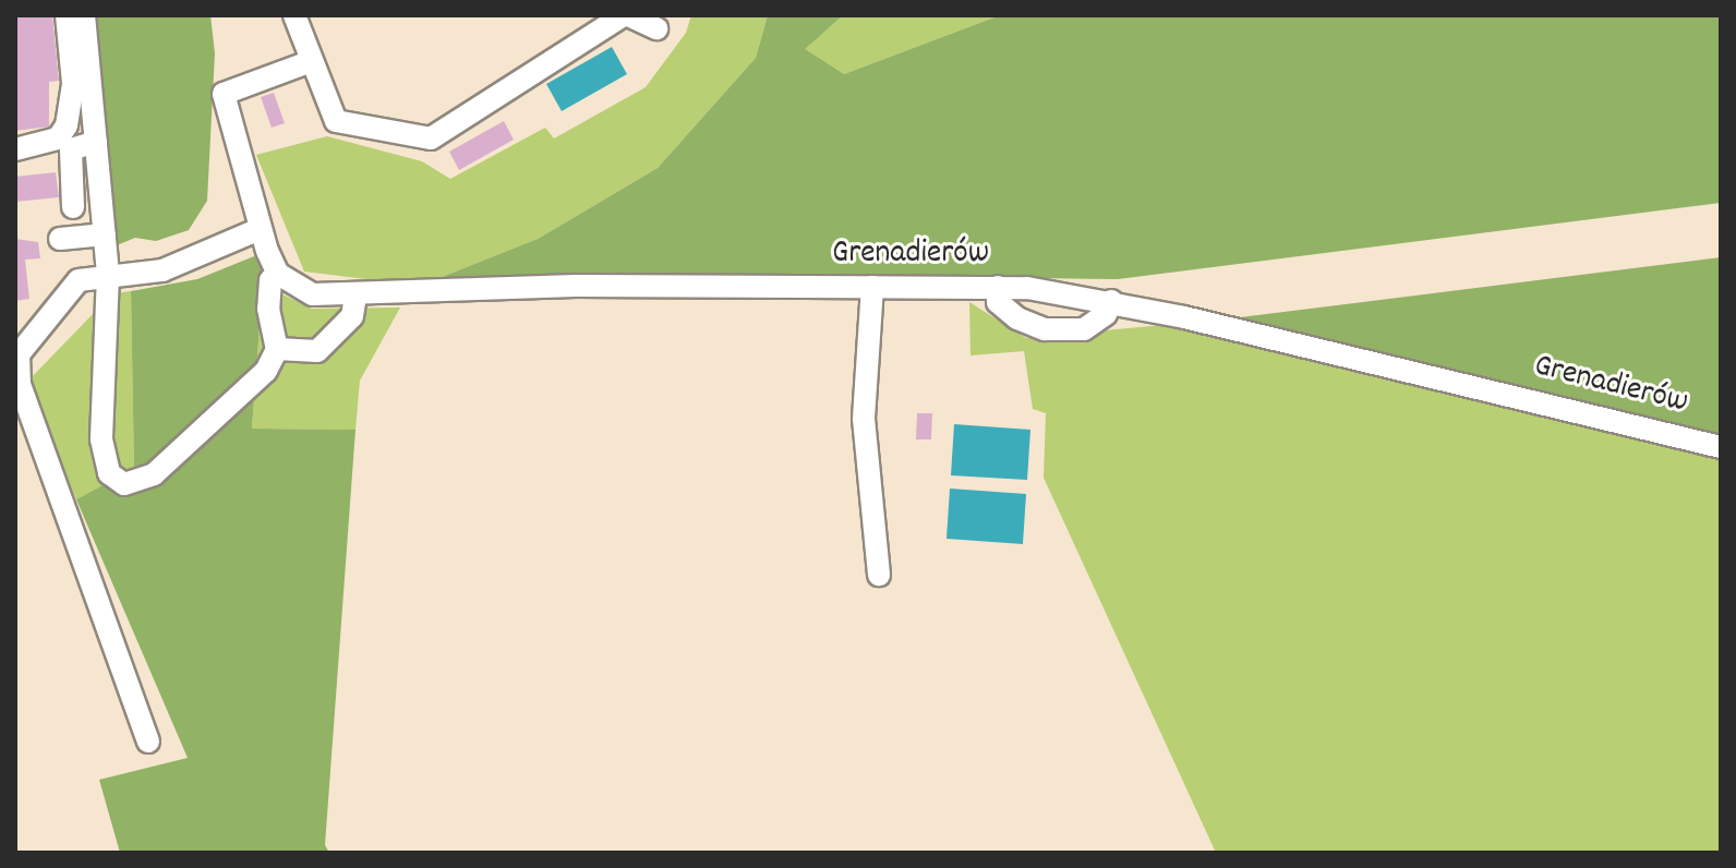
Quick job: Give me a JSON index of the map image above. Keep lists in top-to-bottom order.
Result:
{
  "streets": {
    "street": ["Grenadierów"]
  }
}
